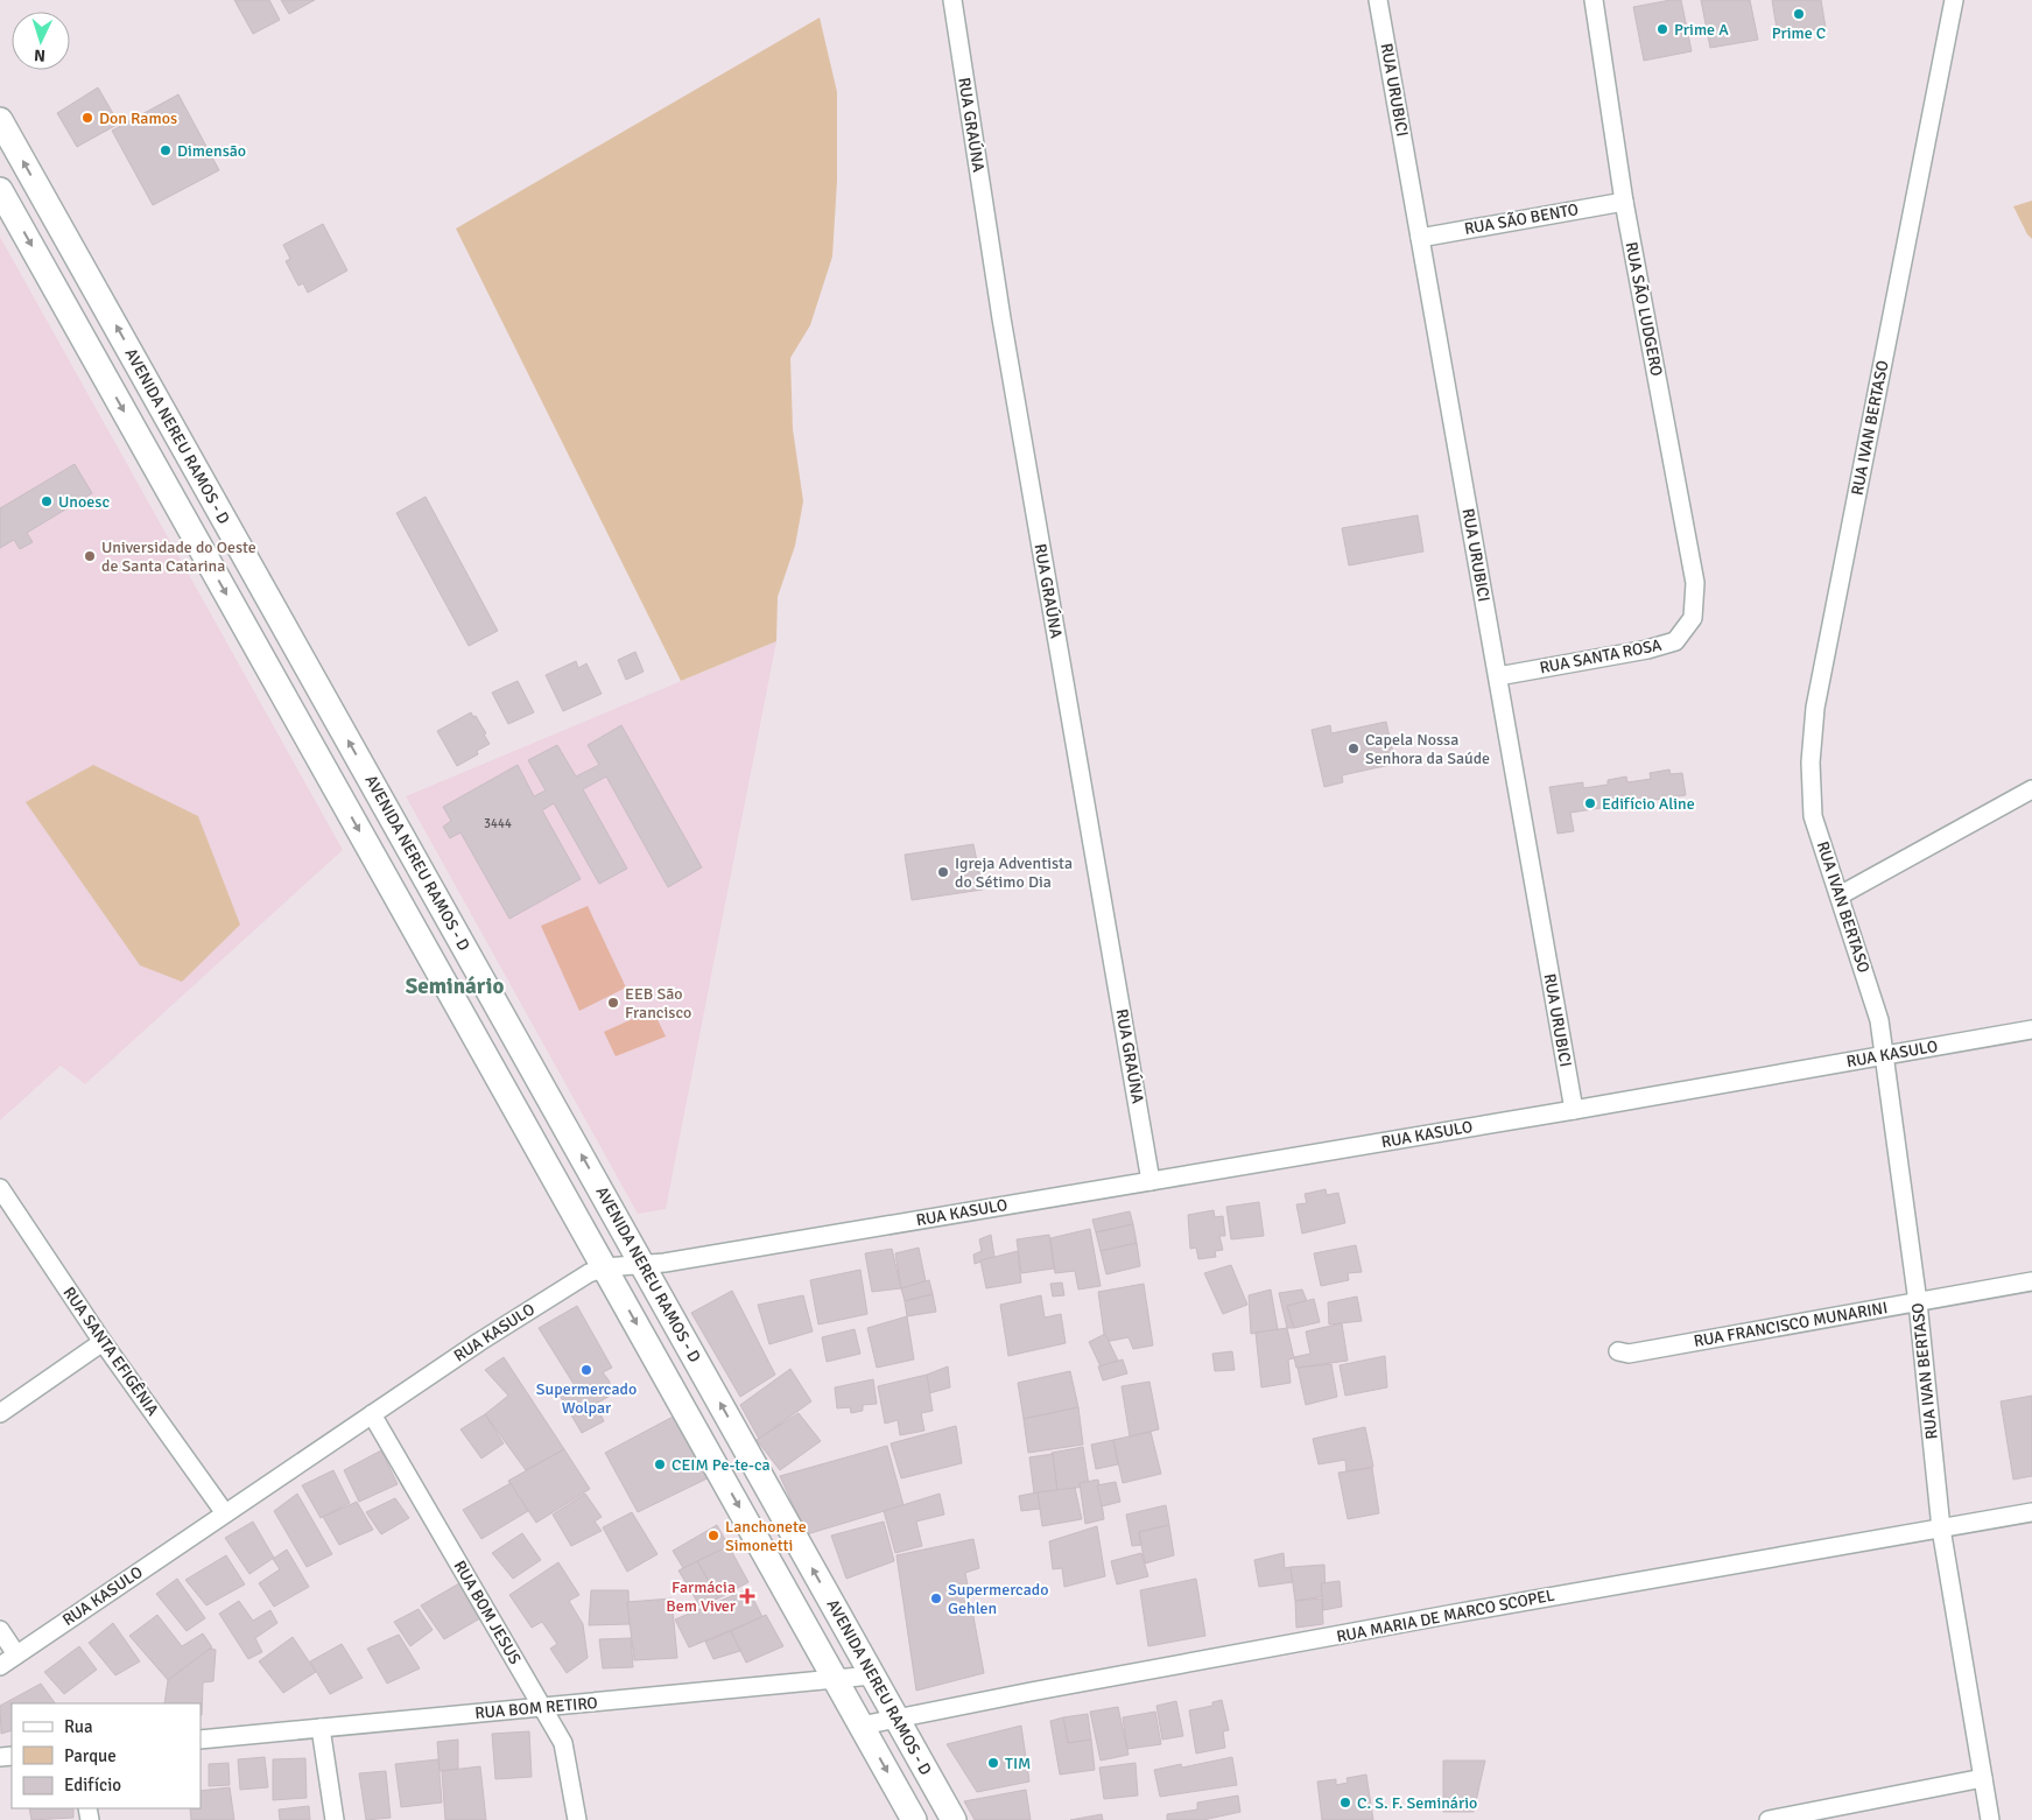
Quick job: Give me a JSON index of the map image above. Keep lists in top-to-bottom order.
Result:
{
  "streets": {
    "street": [
      "RUA URUBICI",
      "RUA GRAÚNA",
      "RUA SÃO BENTO",
      "RUA SÃO LUDGERO",
      "RUA IVAN BERTASO",
      "AVENIDA NEREU RAMOS - D",
      "RUA SANTA ROSA",
      "RUA KASULO",
      "RUA FRANCISCO MUNARINI",
      "RUA SANTA EFIGÊNIA",
      "RUA BOM JESUS",
      "RUA MARIA DE MARCO SCOPEL",
      "RUA BOM RETIRO"
    ]
  },
  "crossings": [
    ["RUA URUBICI", "RUA SÃO BENTO"],
    ["RUA URUBICI", "RUA SANTA ROSA"],
    ["RUA URUBICI", "RUA KASULO"],
    ["RUA GRAÚNA", "RUA KASULO"],
    ["RUA SÃO BENTO", "RUA SÃO LUDGERO"],
    ["RUA SÃO LUDGERO", "RUA SANTA ROSA"],
    ["RUA IVAN BERTASO", "RUA KASULO"],
    ["RUA IVAN BERTASO", "RUA FRANCISCO MUNARINI"],
    ["RUA IVAN BERTASO", "RUA MARIA DE MARCO SCOPEL"],
    ["AVENIDA NEREU RAMOS - D", "RUA KASULO"],
    ["AVENIDA NEREU RAMOS - D", "RUA MARIA DE MARCO SCOPEL"],
    ["AVENIDA NEREU RAMOS - D", "RUA BOM RETIRO"],
    ["RUA KASULO", "RUA SANTA EFIGÊNIA"],
    ["RUA KASULO", "RUA BOM JESUS"],
    ["RUA BOM JESUS", "RUA BOM RETIRO"]
  ],
  "districts": ["Seminário"],
  "places": {
    "other": [
      "Prime C",
      "Prime A",
      "Don Ramos",
      "Dimensão",
      "Unoesc",
      "Universidade do Oeste de Santa Catarina",
      "Capela Nossa Senhora da Saúde",
      "Edifício Aline",
      "Igreja Adventista do Sétimo Dia",
      "EEB São Francisco",
      "Supermercado Wolpar",
      "CEIM Pe-te-ca",
      "Lanchonete Simonetti",
      "Supermercado Gehlen",
      "TIM",
      "C. S. F. Seminário"
    ],
    "health": ["Farmácia Bem Viver"]
  },
  "house_numbers": ["3444"],
  "legend": ["Rua", "Parque", "Edifício"],
  "north": "bottom"
}
